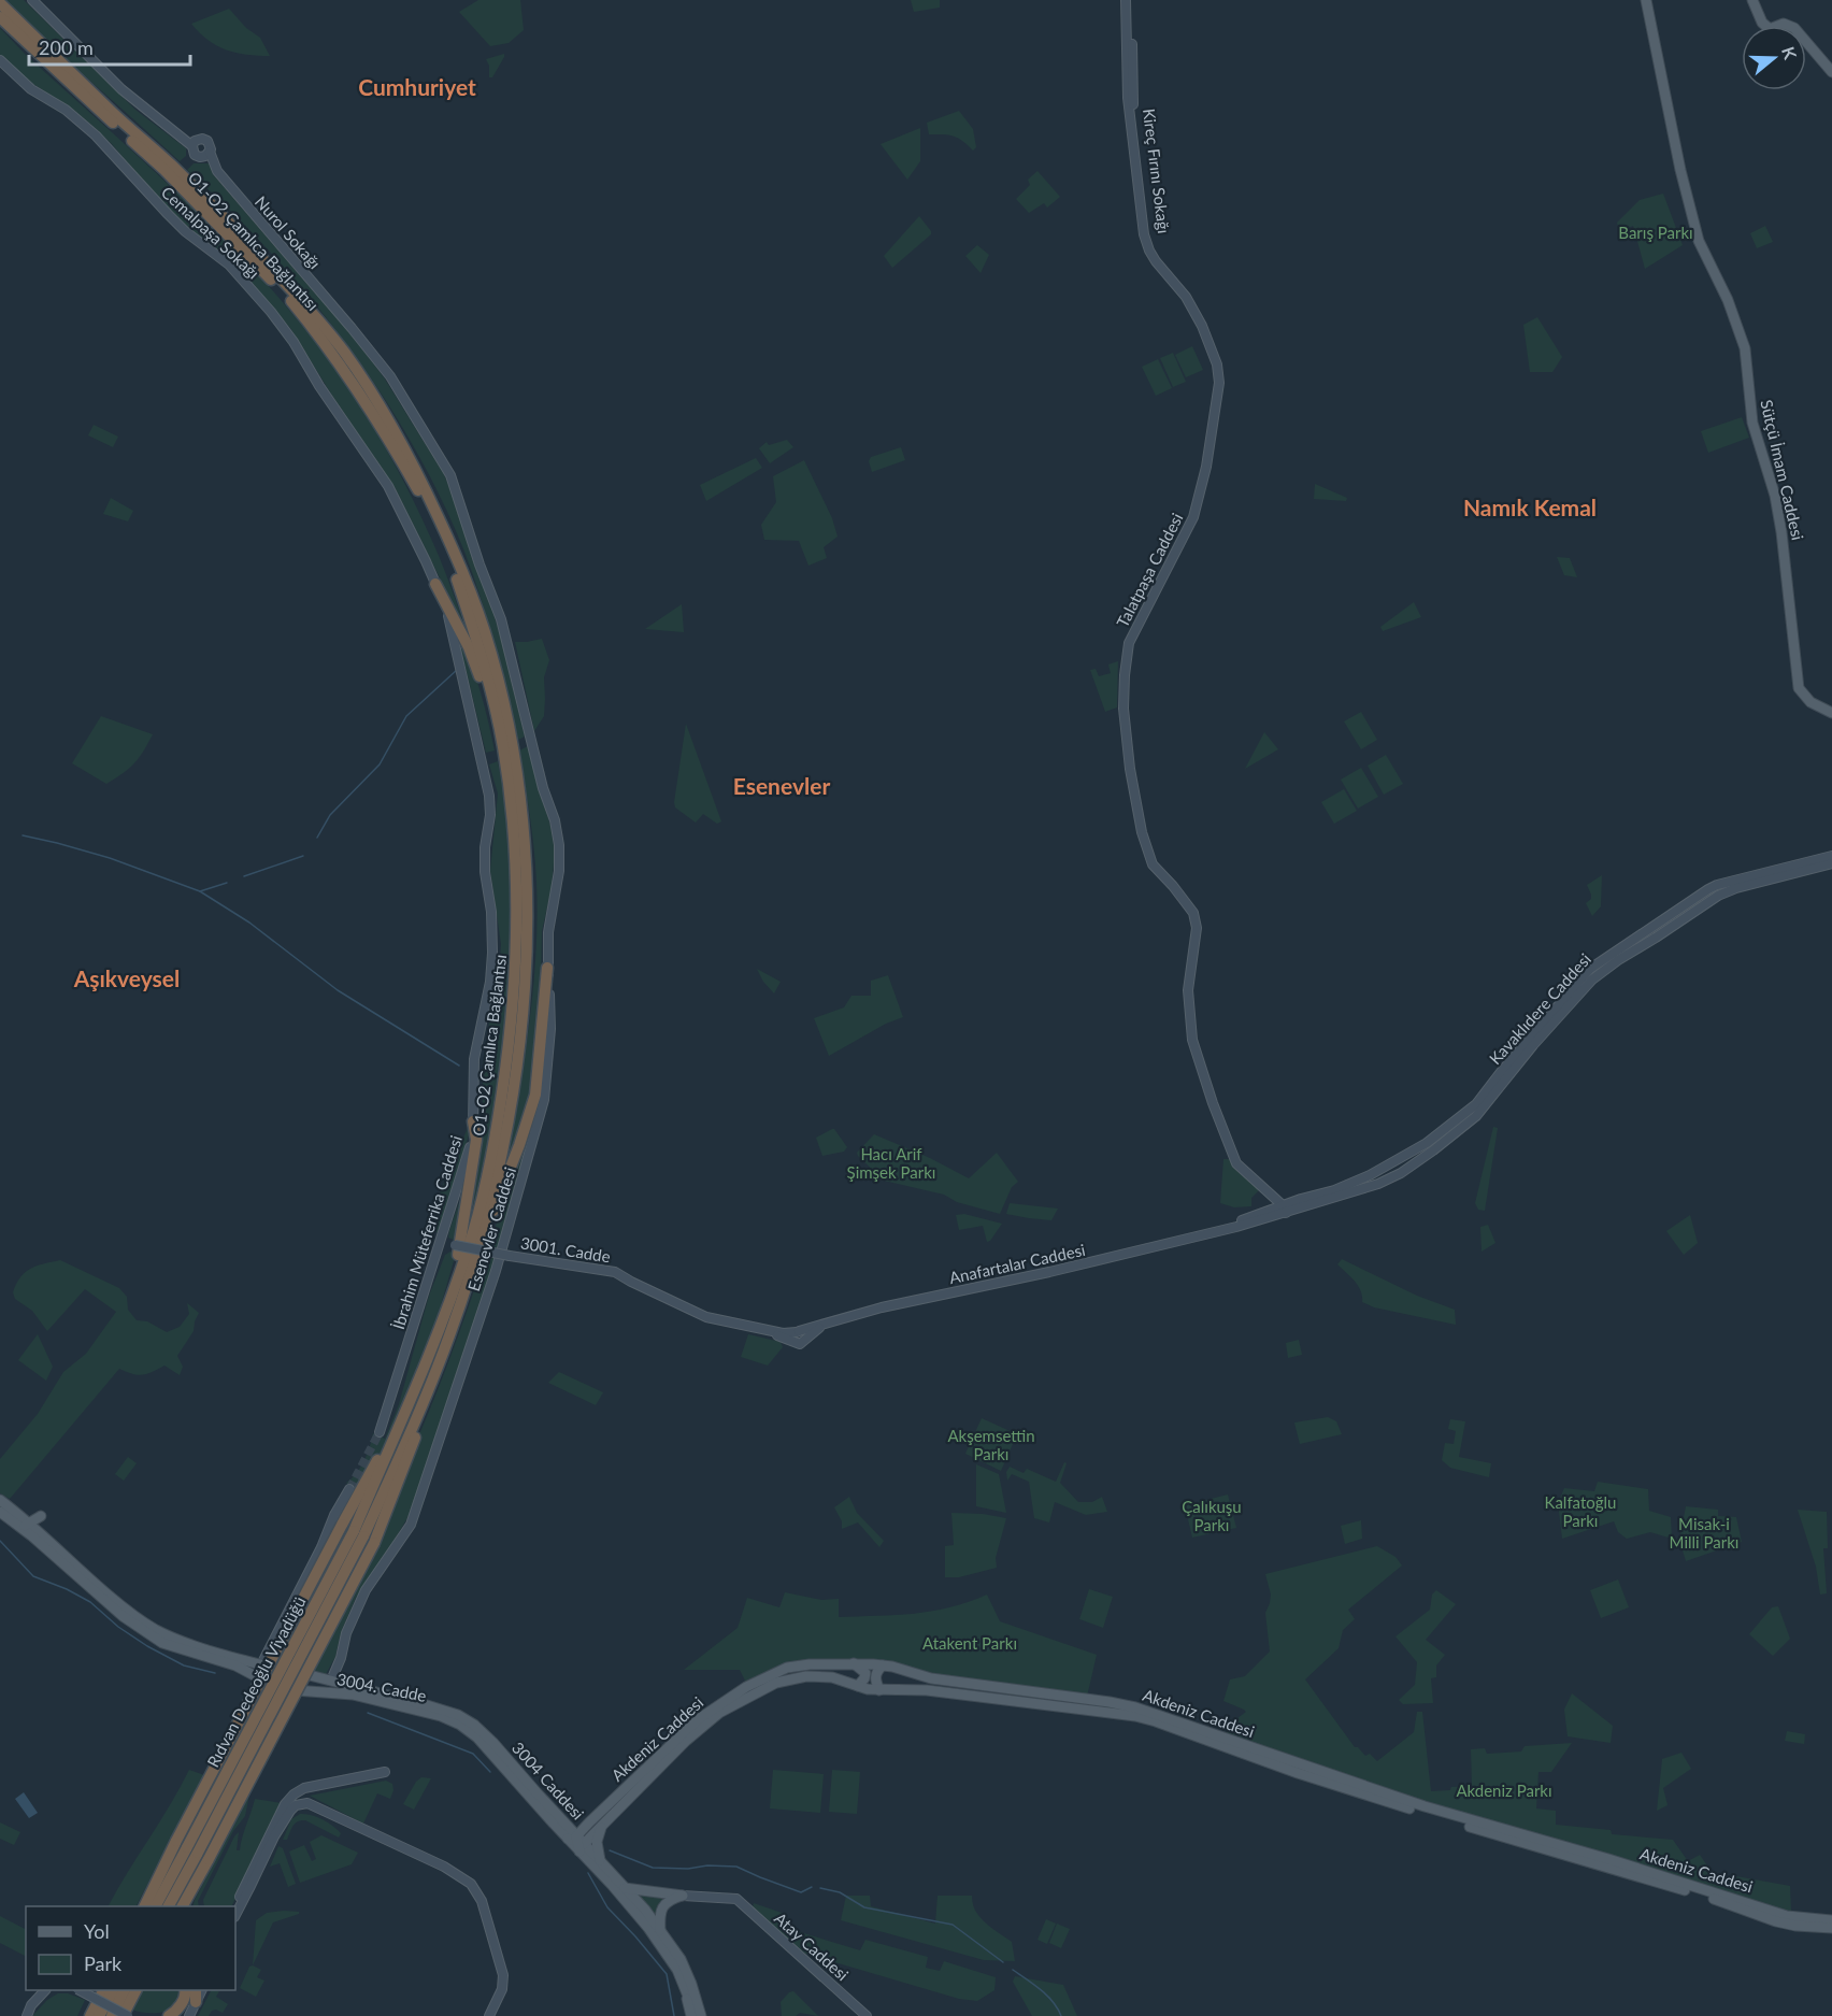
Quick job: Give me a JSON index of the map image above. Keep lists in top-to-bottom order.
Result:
{
  "streets": {
    "highway": ["O1-O2 Çamlıca Bağlantısı", "Rıdvan Dedeoğlu Viyadüğü"],
    "main road": [
      "Kireç Fırını Sokağı",
      "Cemalpaşa Sokağı",
      "Nurol Sokağı",
      "Sütçü İmam Caddesi",
      "Talatpaşa Caddesi",
      "Kavaklıdere Caddesi",
      "Esenevler Caddesi",
      "İbrahim Müteferrika Caddesi",
      "3001. Cadde",
      "Anafartalar Caddesi",
      "3004. Cadde",
      "Akdeniz Caddesi",
      "3004 Caddesi",
      "Atay Caddesi"
    ]
  },
  "crossings": [
    ["Kireç Fırını Sokağı", "Talatpaşa Caddesi"],
    ["Cemalpaşa Sokağı", "İbrahim Müteferrika Caddesi"],
    ["Nurol Sokağı", "Esenevler Caddesi"],
    ["O1-O2 Çamlıca Bağlantısı", "Rıdvan Dedeoğlu Viyadüğü"],
    ["Talatpaşa Caddesi", "Kavaklıdere Caddesi"],
    ["Talatpaşa Caddesi", "Anafartalar Caddesi"],
    ["Kavaklıdere Caddesi", "Anafartalar Caddesi"],
    ["Esenevler Caddesi", "3004. Cadde"],
    ["İbrahim Müteferrika Caddesi", "3001. Cadde"],
    ["3001. Cadde", "Anafartalar Caddesi"],
    ["3004. Cadde", "Akdeniz Caddesi"],
    ["3004. Cadde", "3004 Caddesi"],
    ["Akdeniz Caddesi", "3004 Caddesi"]
  ],
  "districts": [
    "Cumhuriyet",
    "Namık Kemal",
    "Esenevler",
    "Aşıkveysel"
  ],
  "parks": [
    "Barış Parkı",
    "Hacı Arif Şimşek Parkı",
    "Akşemsettin Parkı",
    "Kalfatoğlu Parkı",
    "Çalıkuşu Parkı",
    "Misak-i Milli Parkı",
    "Atakent Parkı",
    "Akdeniz Parkı"
  ],
  "legend": ["Yol", "Park"],
  "scale_bar": "200 m",
  "north": "right"
}
